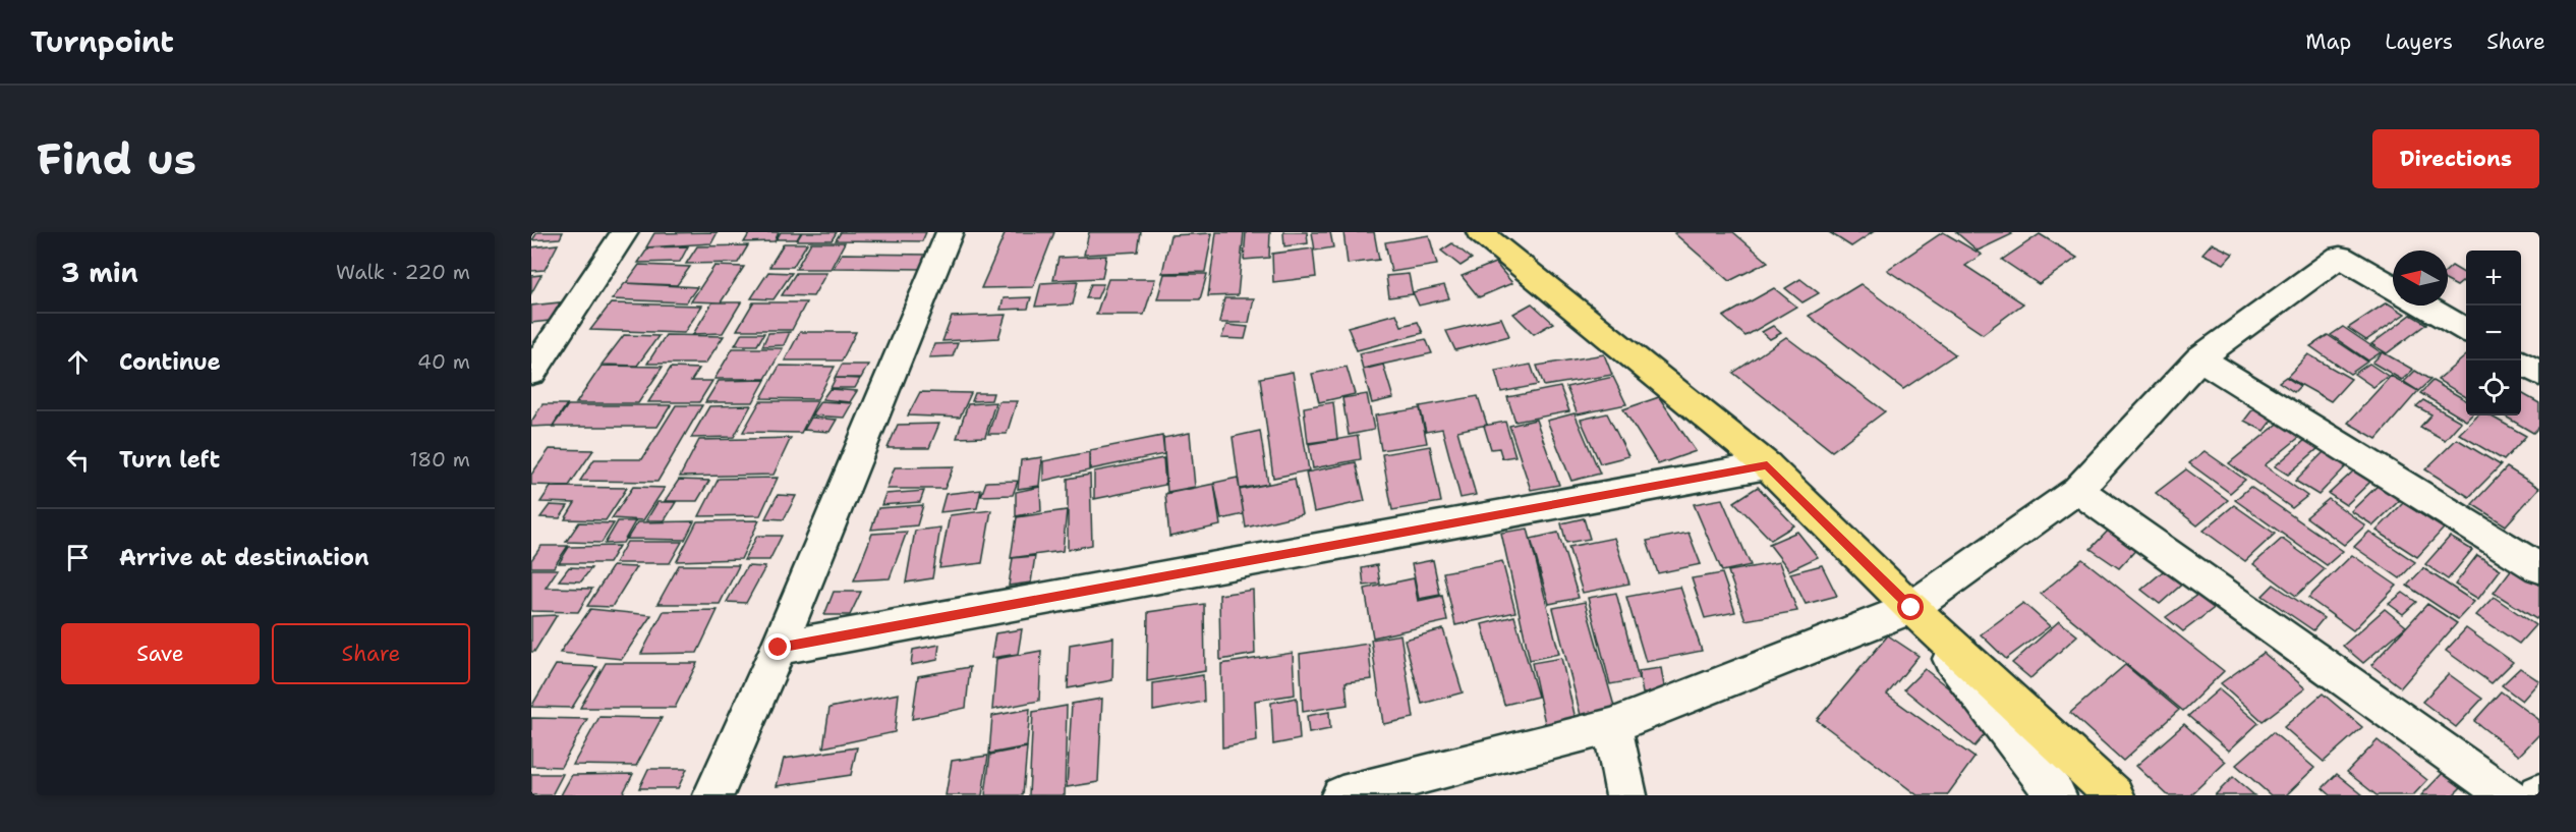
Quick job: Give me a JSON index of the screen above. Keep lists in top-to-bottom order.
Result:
{
  "north": "left",
  "page": {
    "header": "Turnpoint",
    "nav": ["Map", "Layers", "Share"],
    "buttons": [
      "Directions",
      ["Save", "Share"]
    ],
    "title": "Find us",
    "heading": ["3 min", "Walk · 220 m"],
    "map_buttons": ["+", "−"],
    "list": [
      ["Continue", "40 m"],
      ["Turn left", "180 m"],
      "Arrive at destination"
    ]
  }
}
